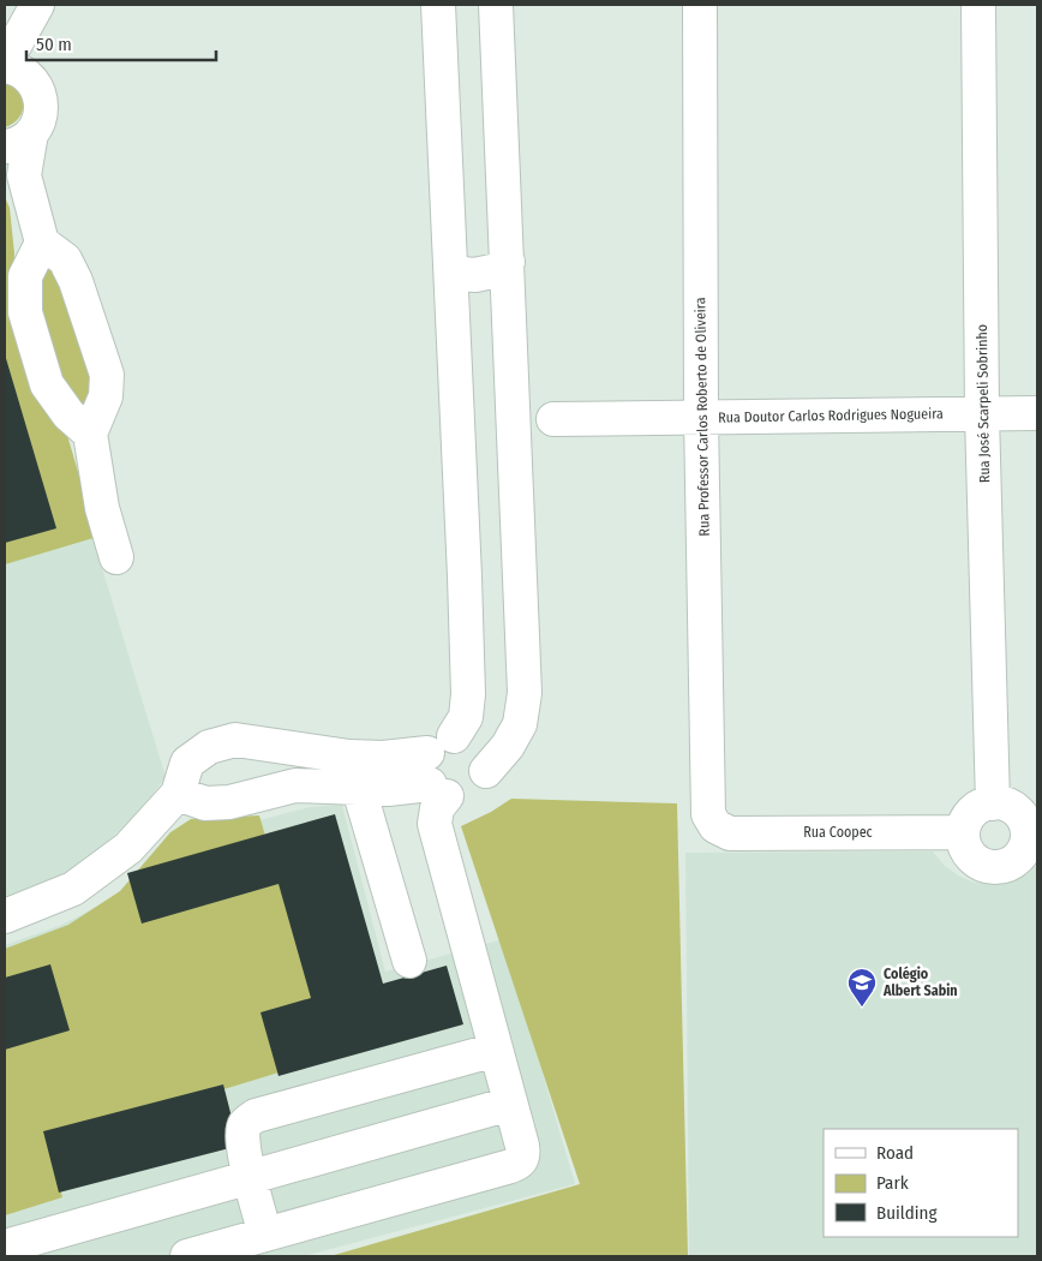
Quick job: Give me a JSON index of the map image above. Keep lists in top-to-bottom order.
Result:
{
  "streets": {
    "street": [
      "Rua José Scarpeli Sobrinho",
      "Rua Doutor Carlos Rodrigues Nogueira",
      "Rua Professor Carlos Roberto de Oliveira",
      "Rua Coopec"
    ]
  },
  "crossings": [
    ["Rua José Scarpeli Sobrinho", "Rua Doutor Carlos Rodrigues Nogueira"],
    ["Rua José Scarpeli Sobrinho", "Rua Coopec"],
    ["Rua Doutor Carlos Rodrigues Nogueira", "Rua Professor Carlos Roberto de Oliveira"],
    ["Rua Professor Carlos Roberto de Oliveira", "Rua Coopec"]
  ],
  "places": {
    "school or university": ["Colégio Albert Sabin"]
  },
  "legend": ["Road", "Park", "Building"],
  "scale_bar": "50 m"
}
